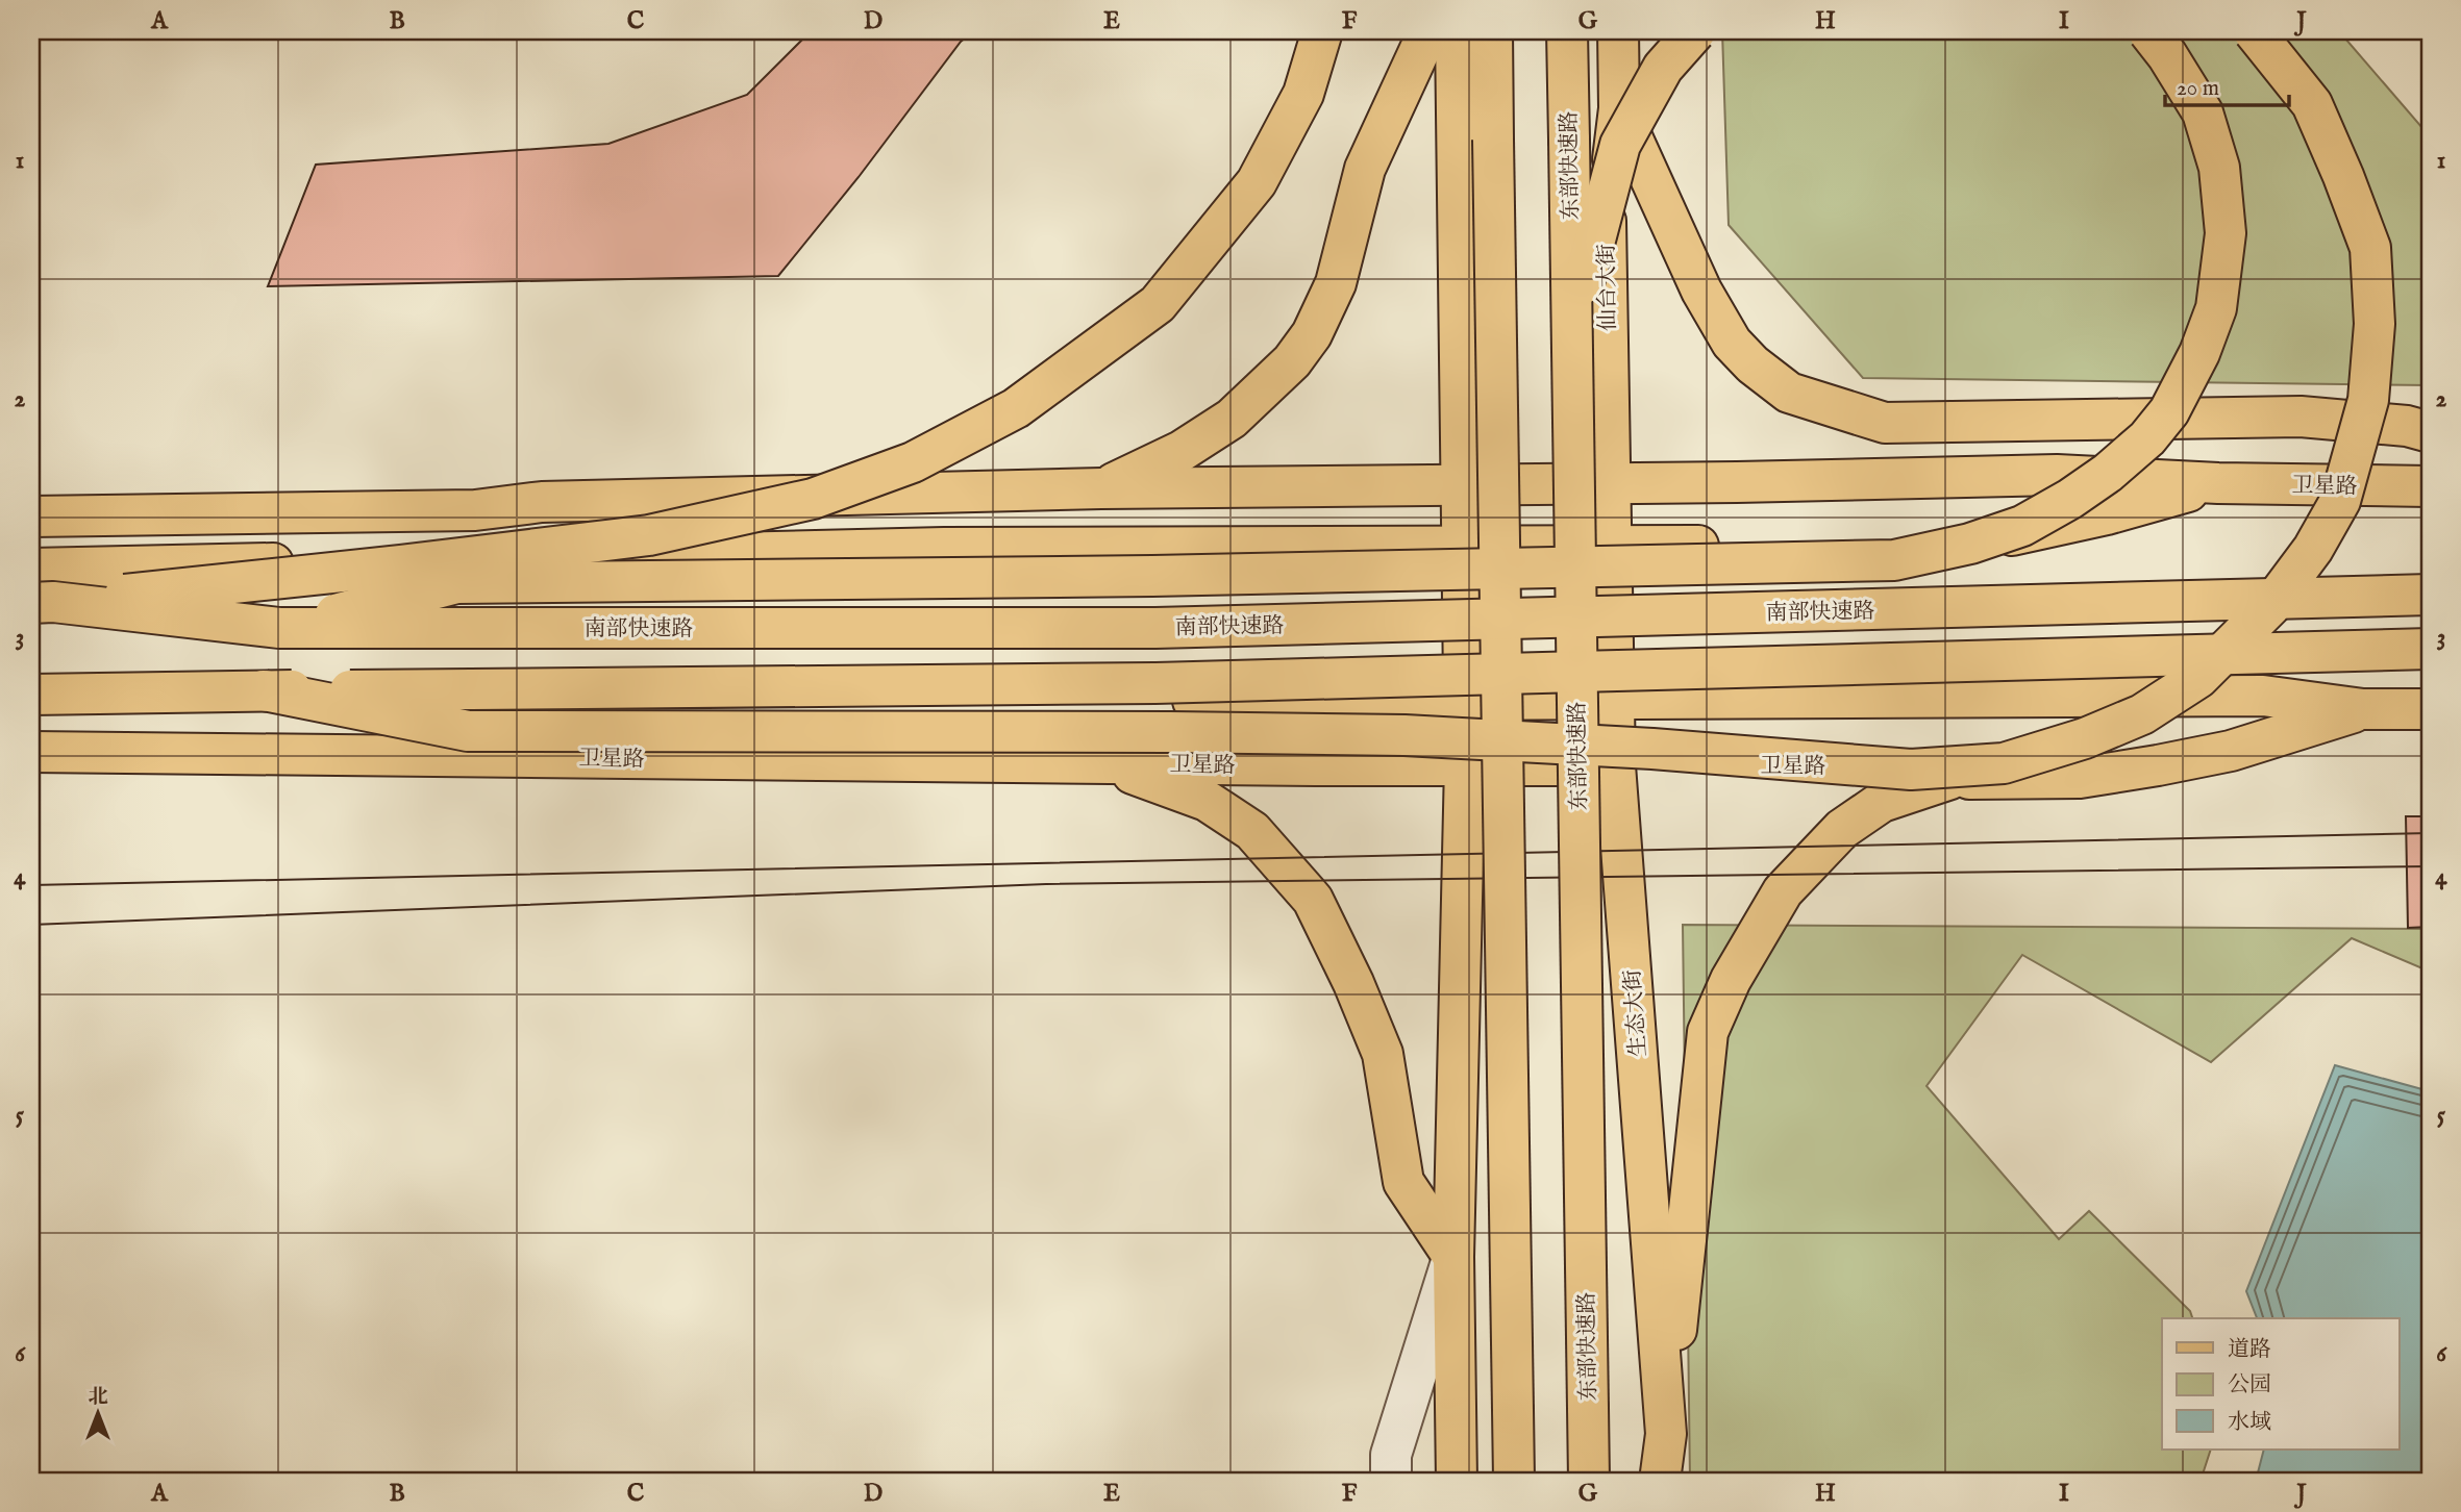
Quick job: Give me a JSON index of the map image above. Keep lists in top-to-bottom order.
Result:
{
  "streets": {
    "main road": [
      "东部快速路",
      "仙台大街",
      "卫星路",
      "南部快速路",
      "生态大街"
    ]
  },
  "crossings": [
    ["仙台大街", "卫星路"],
    ["仙台大街", "生态大街"],
    ["卫星路", "生态大街"]
  ],
  "legend": ["道路", "公园", "水域"],
  "scale_bar": "20 m",
  "north": "top",
  "grid": {
    "columns": [
      "A",
      "B",
      "C",
      "D",
      "E",
      "F",
      "G",
      "H",
      "I",
      "J"
    ],
    "rows": [
      "1",
      "2",
      "3",
      "4",
      "5",
      "6"
    ]
  }
}
